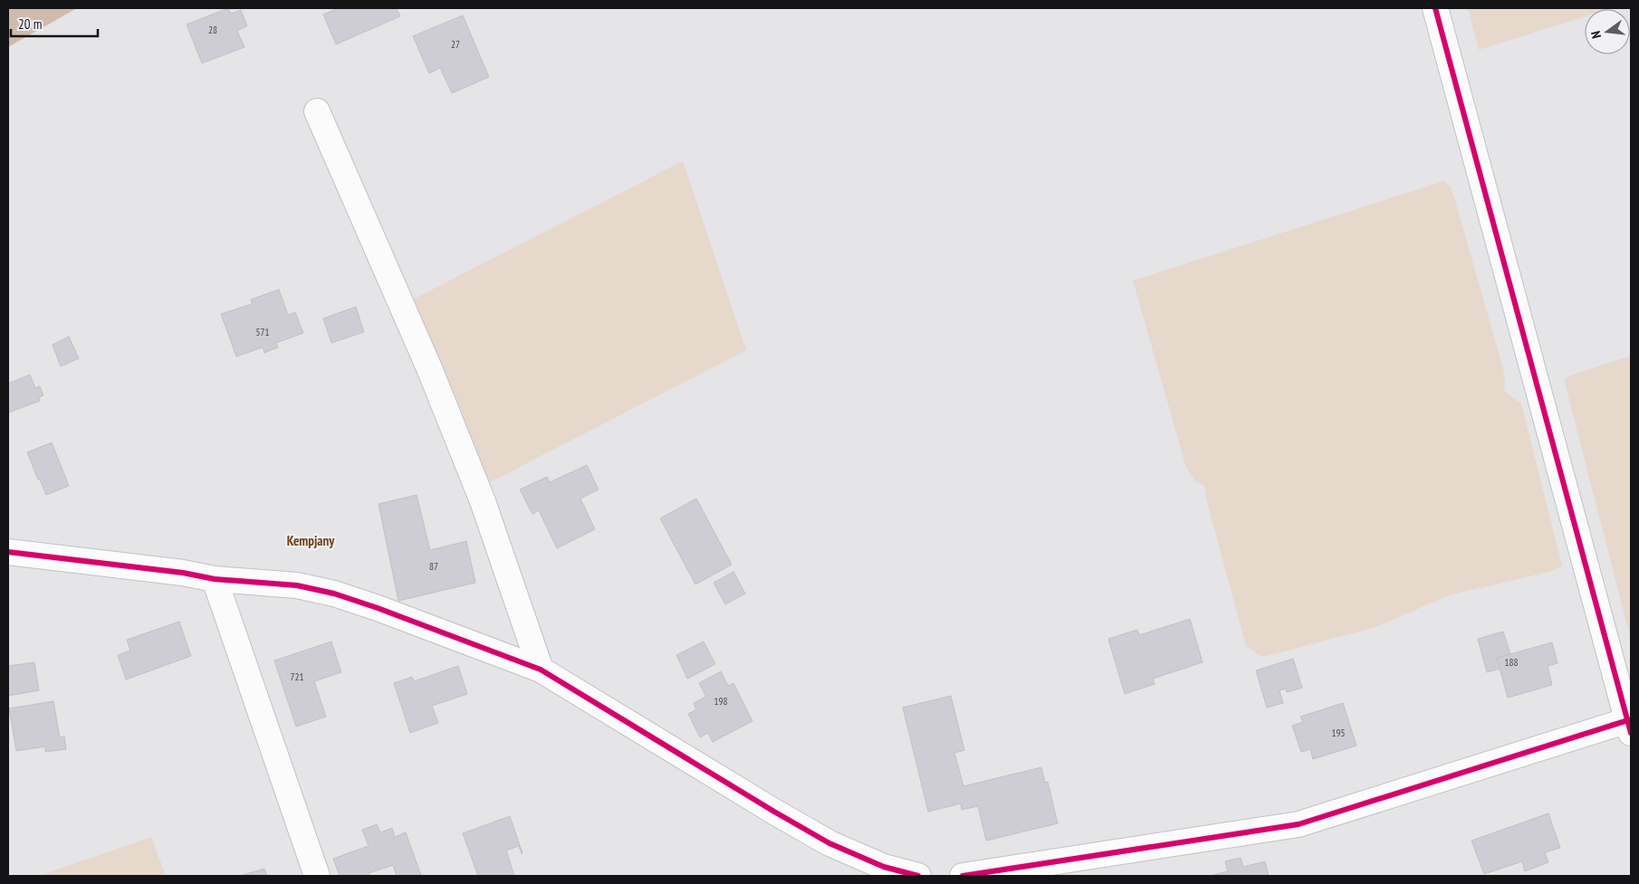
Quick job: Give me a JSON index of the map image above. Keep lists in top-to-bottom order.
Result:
{
  "districts": ["Kempjany"],
  "house_numbers": [
    "28",
    "27",
    "571",
    "87",
    "188",
    "721",
    "198",
    "195"
  ],
  "scale_bar": "20 m",
  "north": "left"
}
